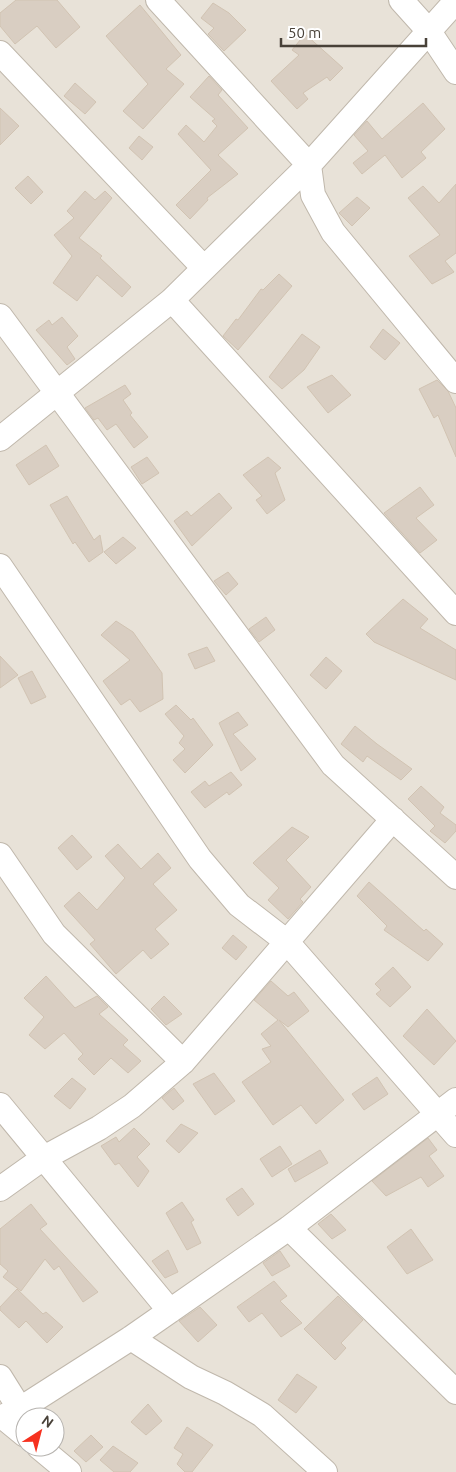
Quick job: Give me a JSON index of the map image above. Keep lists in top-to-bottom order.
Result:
{
  "scale_bar": "50 m",
  "north": "top right"
}
